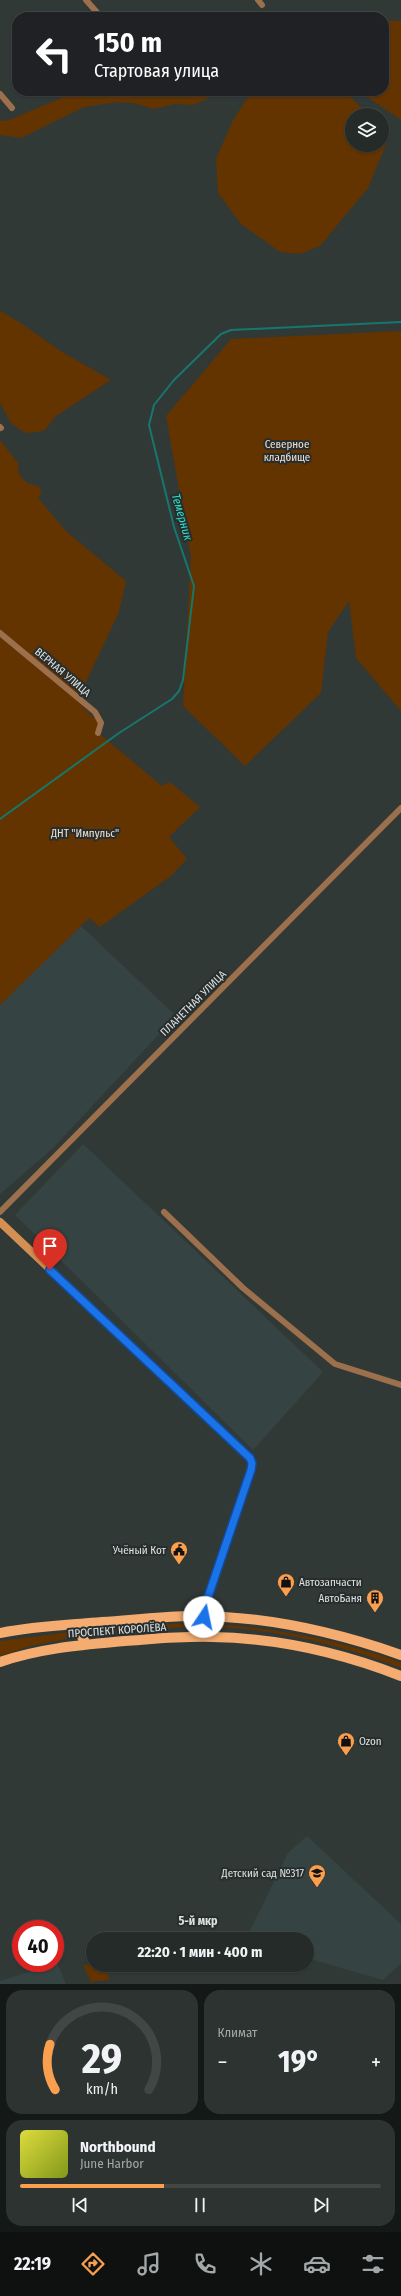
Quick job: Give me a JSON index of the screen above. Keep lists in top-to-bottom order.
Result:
{
  "streets": {
    "main road": ["ПРОСПЕКТ КОРОЛЁВА"],
    "street": ["ВЕРНАЯ УЛИЦА", "ПЛАНЕТНАЯ УЛИЦА"]
  },
  "districts": ["5-й мкр"],
  "water": ["Темерник"],
  "parks": ["Северное кладбище", "ДНТ \"Импульс\""],
  "places": {
    "public building": ["Учёный Кот"],
    "shop": ["Автозапчасти", "Ozon"],
    "building": ["АвтоБаня"],
    "school or university": ["Детский сад №317"]
  },
  "page": {
    "turn": ["150 m", "Стартовая улица"],
    "limit": "40",
    "trip": "22:20 · 1 мин · 400 m",
    "tile": "Климат",
    "heat": ["−", "19°", "+"],
    "song": ["Northbound", "June Harbor"],
    "tabs": "22:19",
    "gauge": ["29", "km/h"]
  }
}
